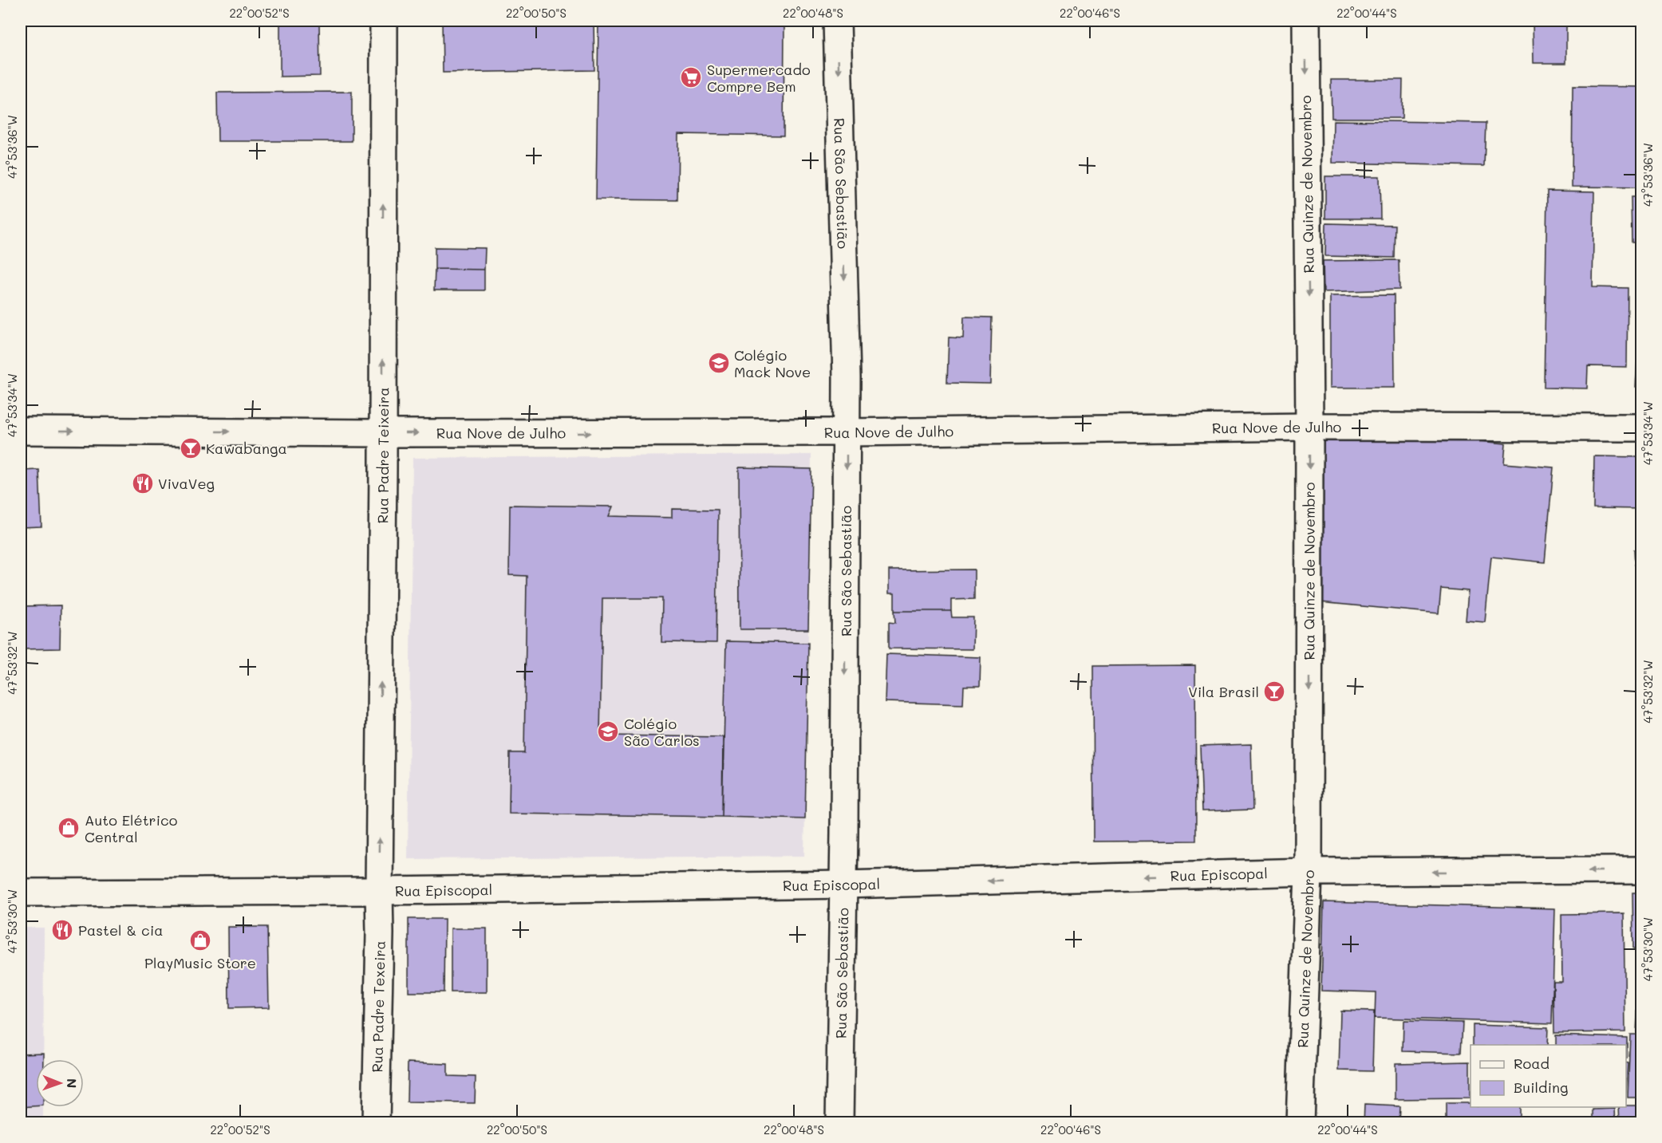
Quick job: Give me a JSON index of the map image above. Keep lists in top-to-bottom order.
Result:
{
  "streets": {
    "main road": [
      "Rua São Sebastião",
      "Rua Quinze de Novembro",
      "Rua Nove de Julho",
      "Rua Padre Teixeira",
      "Rua Episcopal",
      "Rua Padre Texeira"
    ]
  },
  "crossings": [
    ["Rua São Sebastião", "Rua Nove de Julho"],
    ["Rua São Sebastião", "Rua Episcopal"],
    ["Rua Quinze de Novembro", "Rua Nove de Julho"],
    ["Rua Quinze de Novembro", "Rua Episcopal"],
    ["Rua Nove de Julho", "Rua Padre Teixeira"],
    ["Rua Padre Teixeira", "Rua Episcopal"],
    ["Rua Padre Teixeira", "Rua Padre Texeira"],
    ["Rua Episcopal", "Rua Padre Texeira"]
  ],
  "one_way": [
    "Rua São Sebastião",
    "Rua Quinze de Novembro",
    "Rua Nove de Julho",
    "Rua Padre Teixeira",
    "Rua Episcopal"
  ],
  "places": {
    "supermarket": ["Supermercado Compre Bem"],
    "school or university": ["Colégio Mack Nove", "Colégio São Carlos"],
    "bar": ["Kawabanga", "Vila Brasil"],
    "restaurant": ["VivaVeg", "Pastel & cia"],
    "shop": ["Auto Elétrico Central", "PlayMusic Store"]
  },
  "legend": ["Road", "Building"],
  "north": "right",
  "coordinates": [
    "22°00'52\"S",
    "22°00'50\"S",
    "22°00'48\"S",
    "22°00'46\"S",
    "22°00'44\"S",
    "47°53'36\"W",
    "47°53'34\"W",
    "47°53'32\"W",
    "47°53'30\"W"
  ]
}
